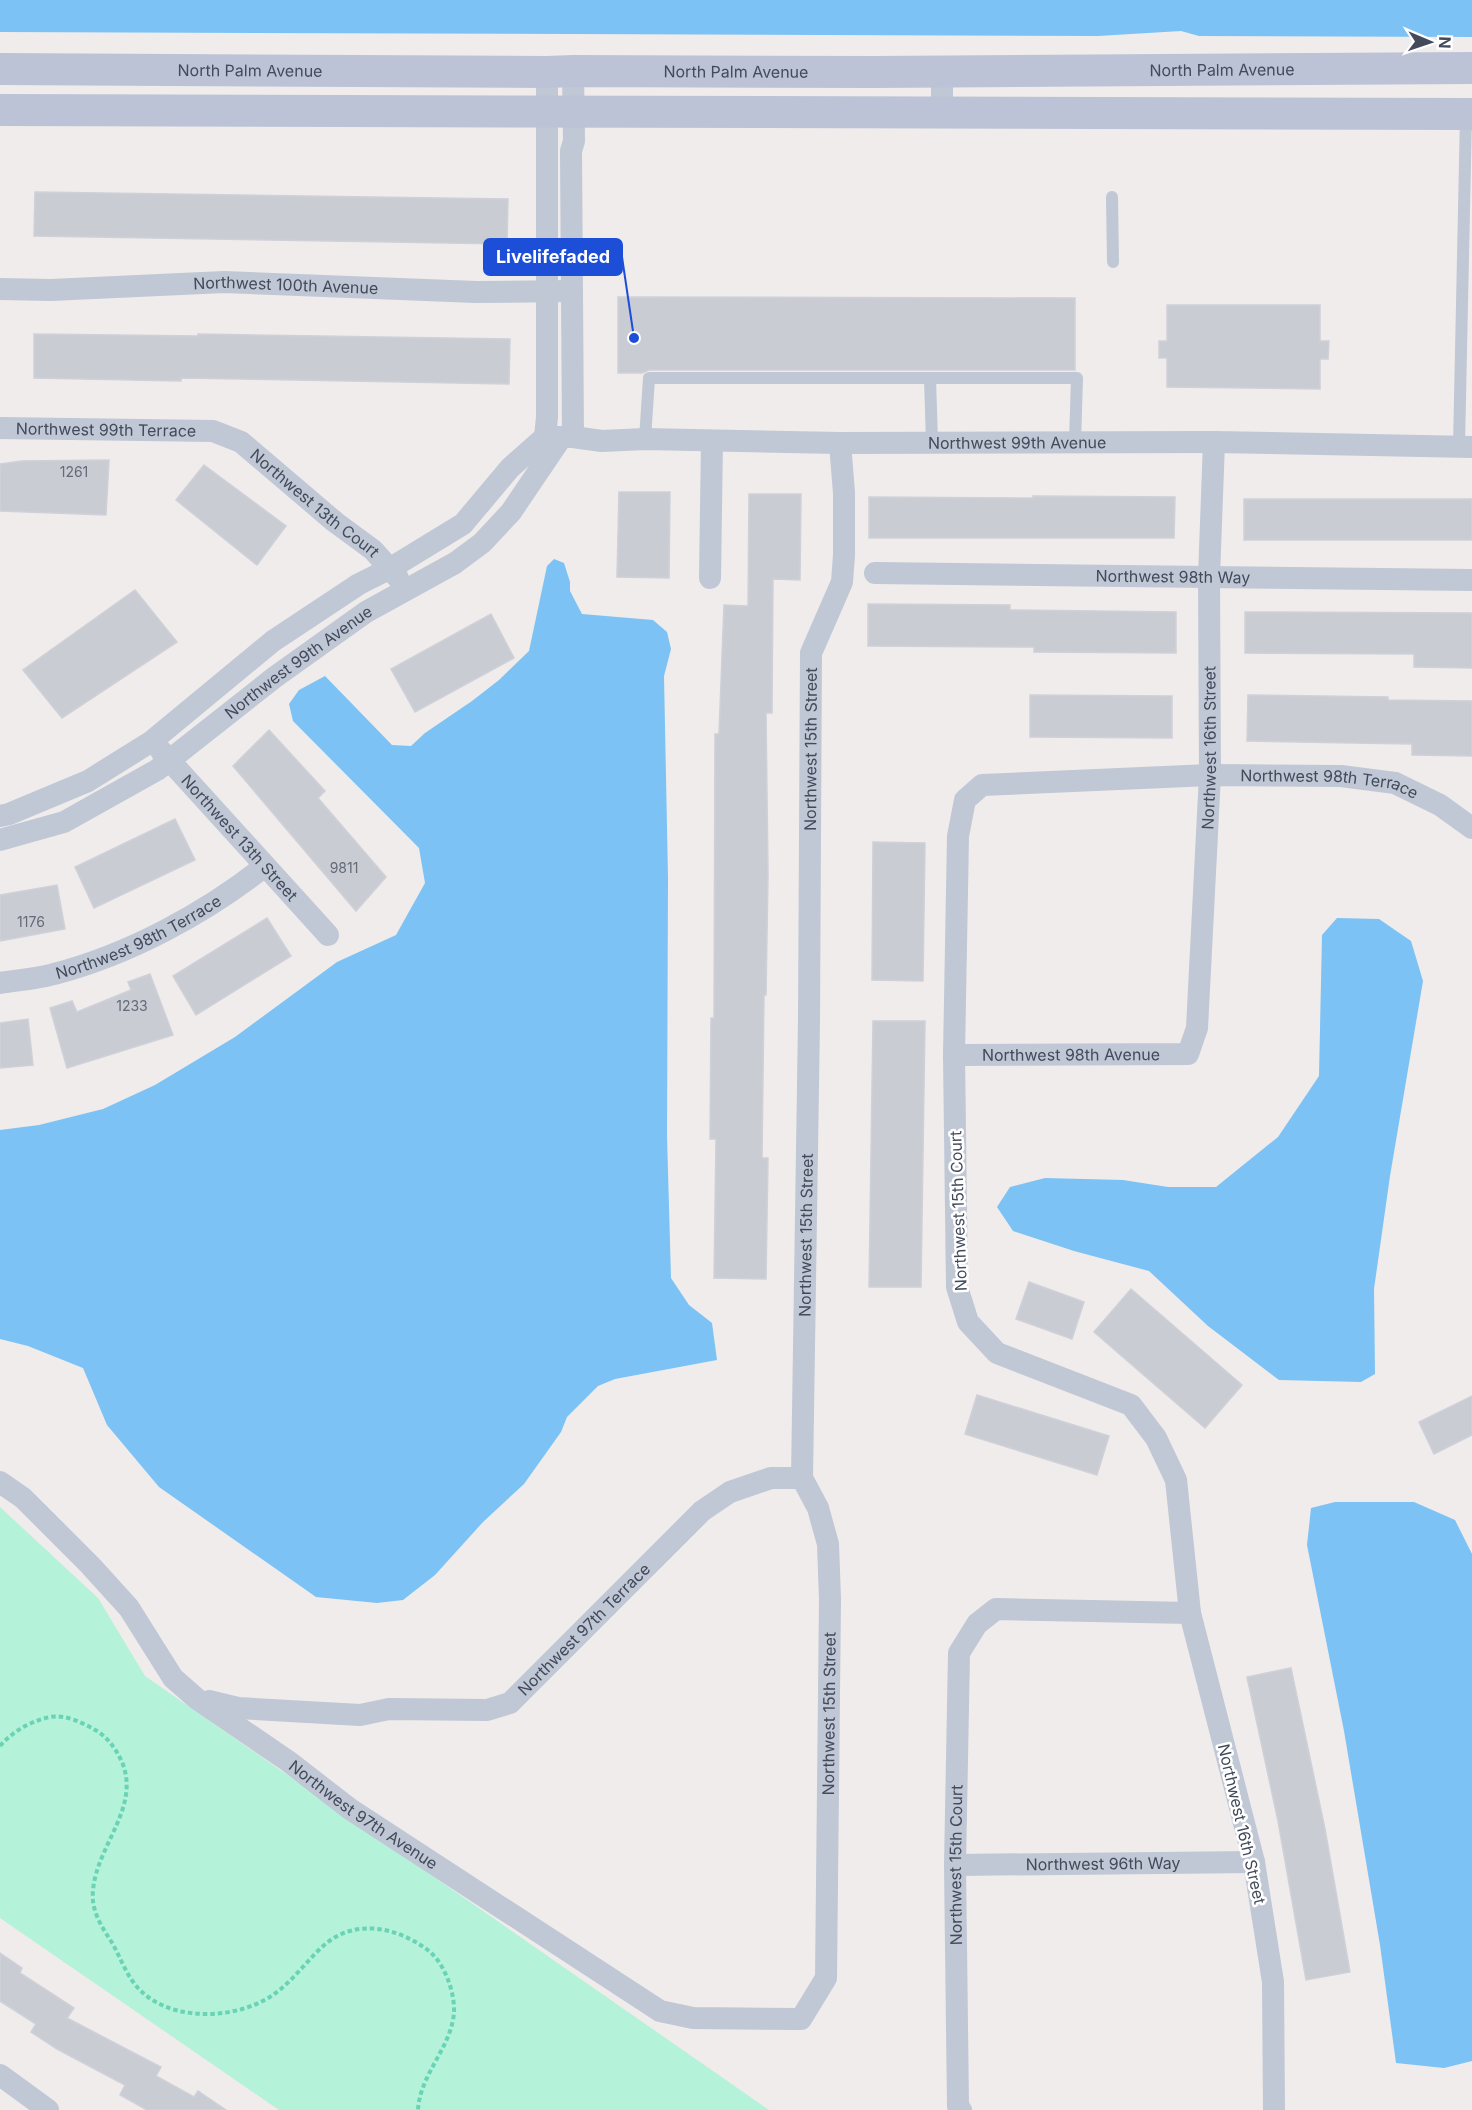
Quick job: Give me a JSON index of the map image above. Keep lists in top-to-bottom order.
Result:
{
  "streets": {
    "main road": ["North Palm Avenue"],
    "street": [
      "Northwest 100th Avenue",
      "Northwest 99th Terrace",
      "Northwest 99th Avenue",
      "Northwest 13th Court",
      "Northwest 98th Way",
      "Northwest 15th Street",
      "Northwest 16th Street",
      "Northwest 98th Terrace",
      "Northwest 13th Street",
      "Northwest 98th Avenue",
      "Northwest 15th Court",
      "Northwest 97th Terrace",
      "Northwest 97th Avenue",
      "Northwest 96th Way"
    ]
  },
  "crossings": [
    ["Northwest 99th Terrace", "Northwest 13th Court"],
    ["Northwest 99th Avenue", "Northwest 13th Court"],
    ["Northwest 99th Avenue", "Northwest 15th Street"],
    ["Northwest 99th Avenue", "Northwest 16th Street"],
    ["Northwest 99th Avenue", "Northwest 13th Street"],
    ["Northwest 98th Way", "Northwest 16th Street"],
    ["Northwest 15th Street", "Northwest 97th Terrace"],
    ["Northwest 15th Street", "Northwest 97th Avenue"],
    ["Northwest 16th Street", "Northwest 98th Terrace"],
    ["Northwest 16th Street", "Northwest 98th Avenue"],
    ["Northwest 16th Street", "Northwest 15th Court"],
    ["Northwest 16th Street", "Northwest 96th Way"],
    ["Northwest 98th Terrace", "Northwest 13th Street"],
    ["Northwest 98th Terrace", "Northwest 15th Court"],
    ["Northwest 98th Avenue", "Northwest 15th Court"],
    ["Northwest 15th Court", "Northwest 96th Way"],
    ["Northwest 97th Terrace", "Northwest 97th Avenue"]
  ],
  "places": ["Livelifefaded"],
  "house_numbers": [
    "1261",
    "9811",
    "1176",
    "1233"
  ],
  "north": "right"
}
